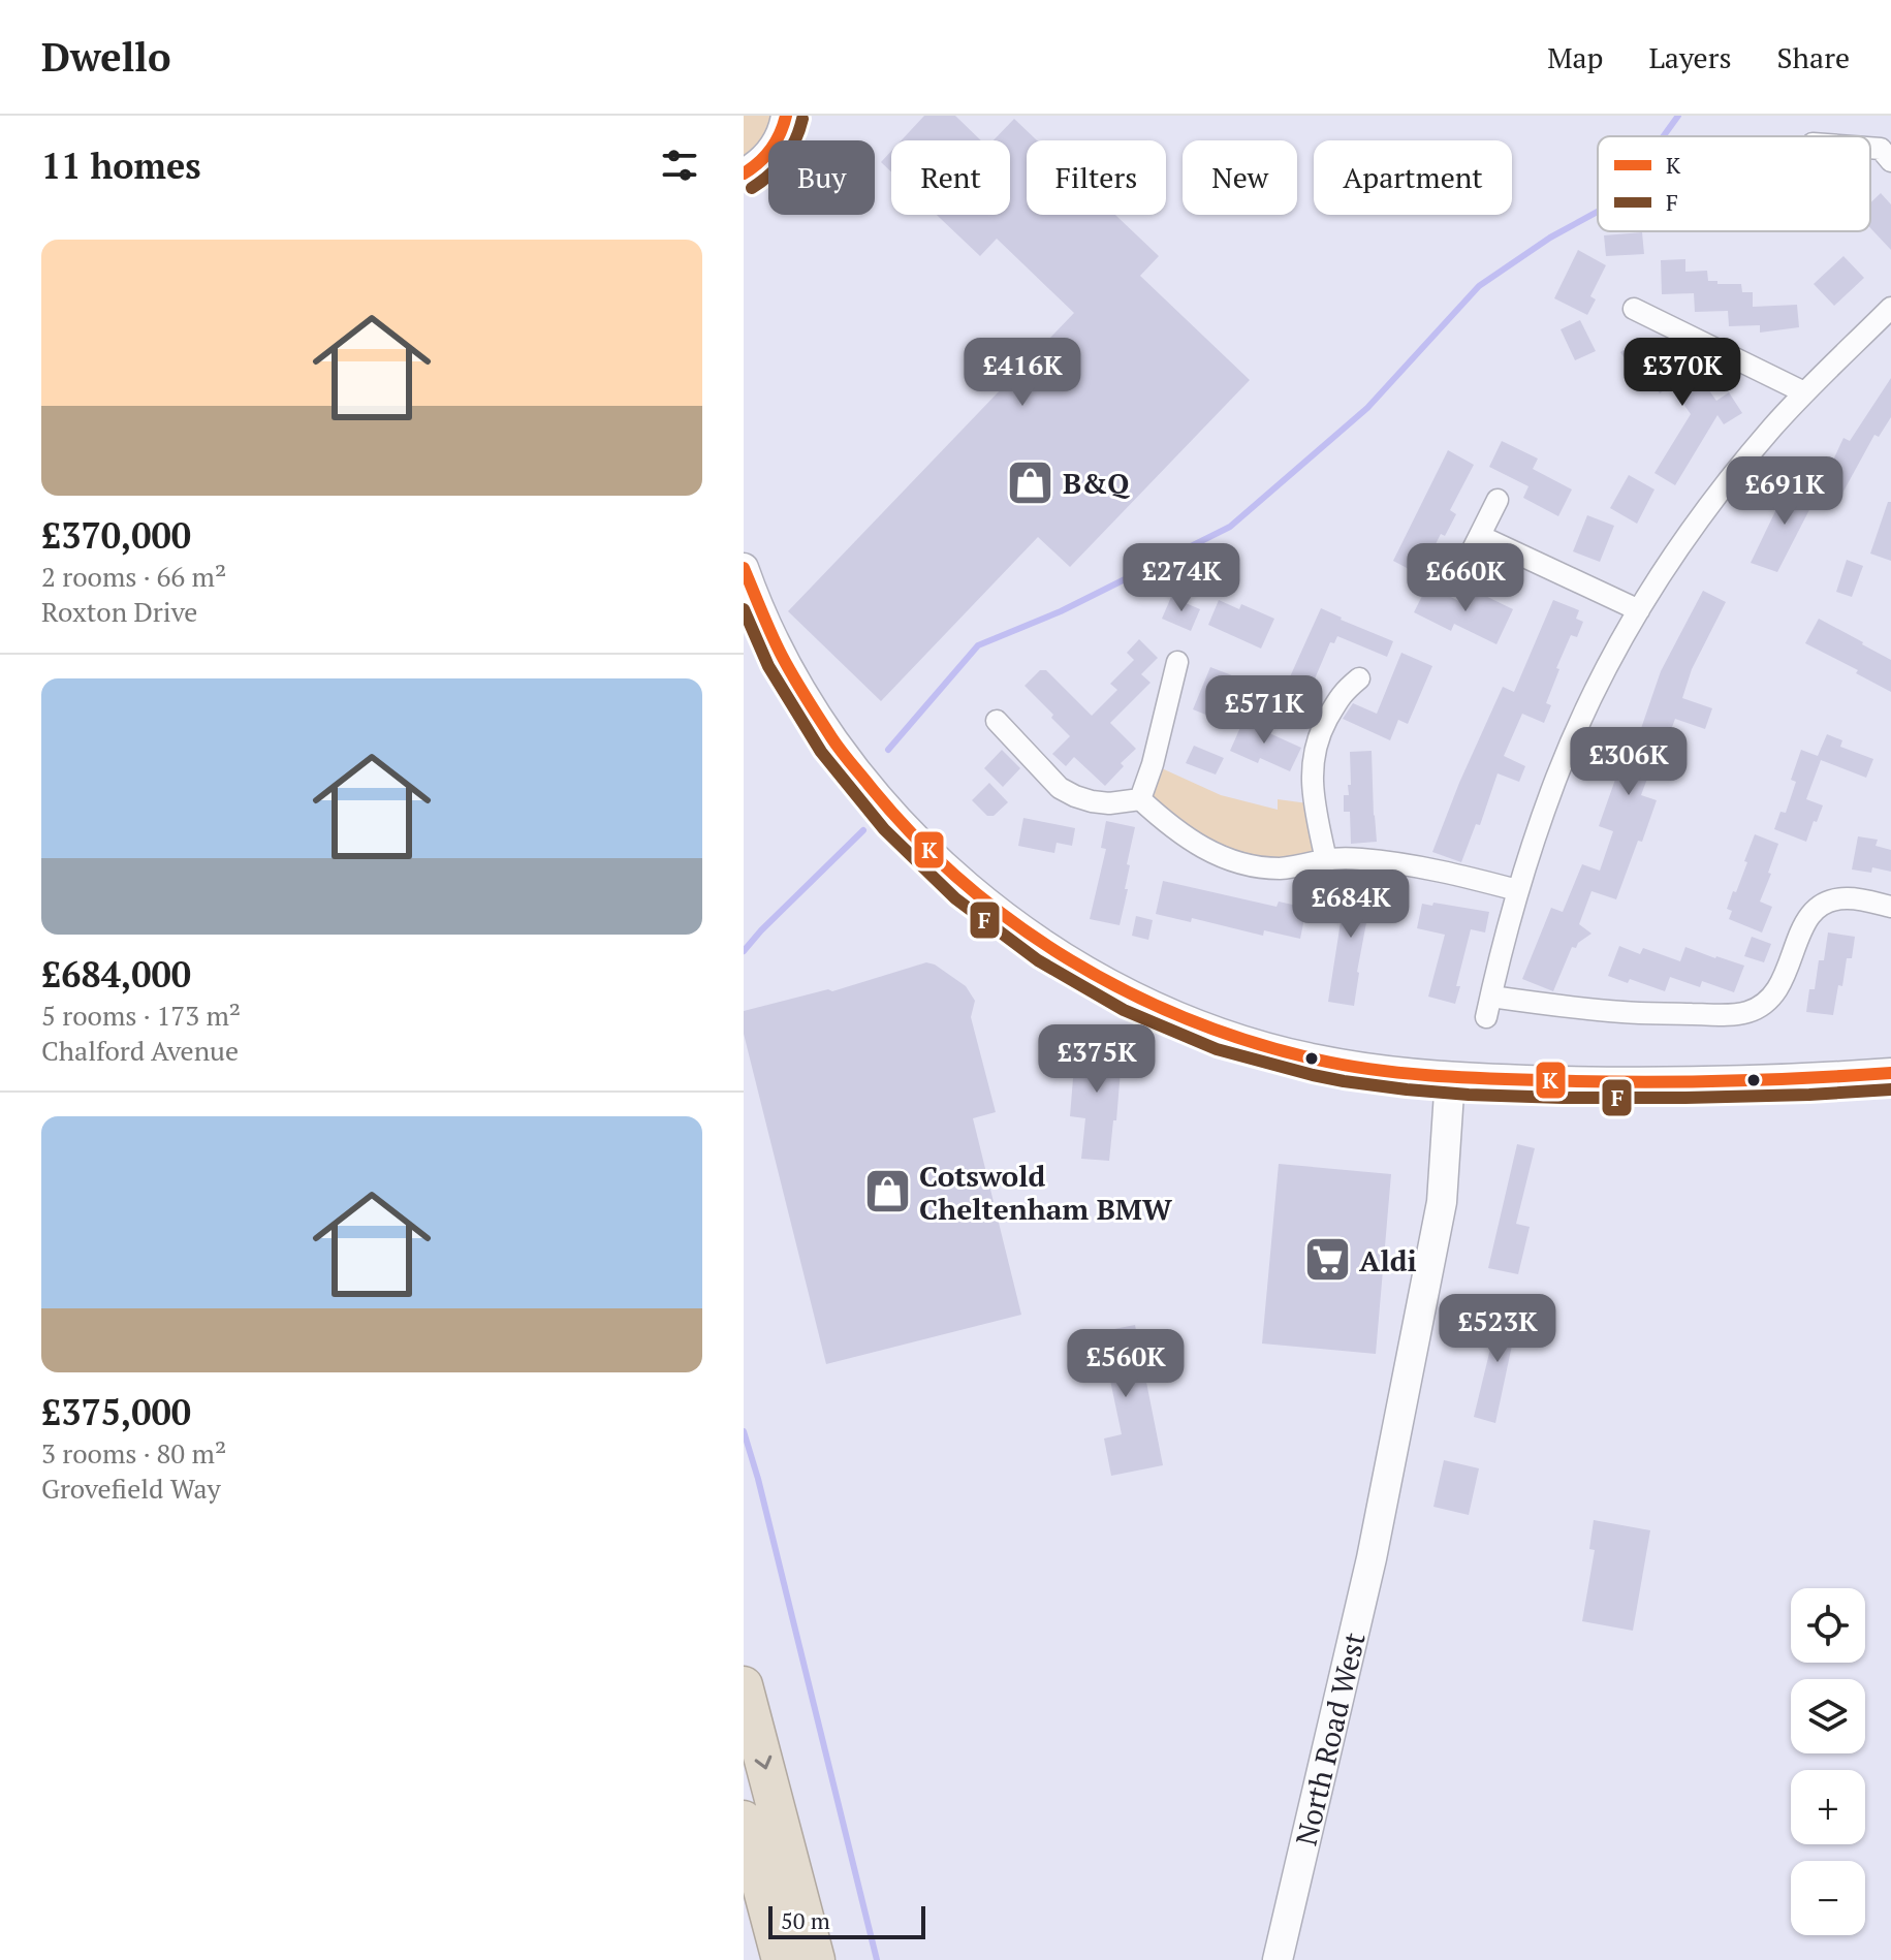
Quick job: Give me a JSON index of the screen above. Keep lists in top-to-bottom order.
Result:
{
  "streets": {
    "street": ["North Road West"]
  },
  "places": {
    "shop": ["B&Q", "Cotswold Cheltenham BMW"],
    "supermarket": ["Aldi"]
  },
  "lines": ["transit line K", "transit line F"],
  "legend": ["K", "F"],
  "scale_bar": "50 m",
  "page": {
    "header": "Dwello",
    "nav": ["Map", "Layers", "Share"],
    "heading": "11 homes",
    "chip": [
      "Buy",
      "Rent",
      "Filters",
      "New",
      "Apartment"
    ],
    "list": [
      {
        "name": "£370,000",
        "note": "2 rooms · 66 m² · Roxton Drive"
      },
      {
        "name": "£684,000",
        "note": "5 rooms · 173 m² · Chalford Avenue"
      },
      {
        "name": "£375,000",
        "note": "3 rooms · 80 m² · Grovefield Way"
      }
    ],
    "price": [
      "£416K",
      "£370K",
      "£691K",
      "£274K",
      "£660K",
      "£571K",
      "£306K",
      "£684K",
      "£375K",
      "£523K",
      "£560K"
    ],
    "map_buttons": ["+", "−"],
    "scale": "50 m"
  }
}
